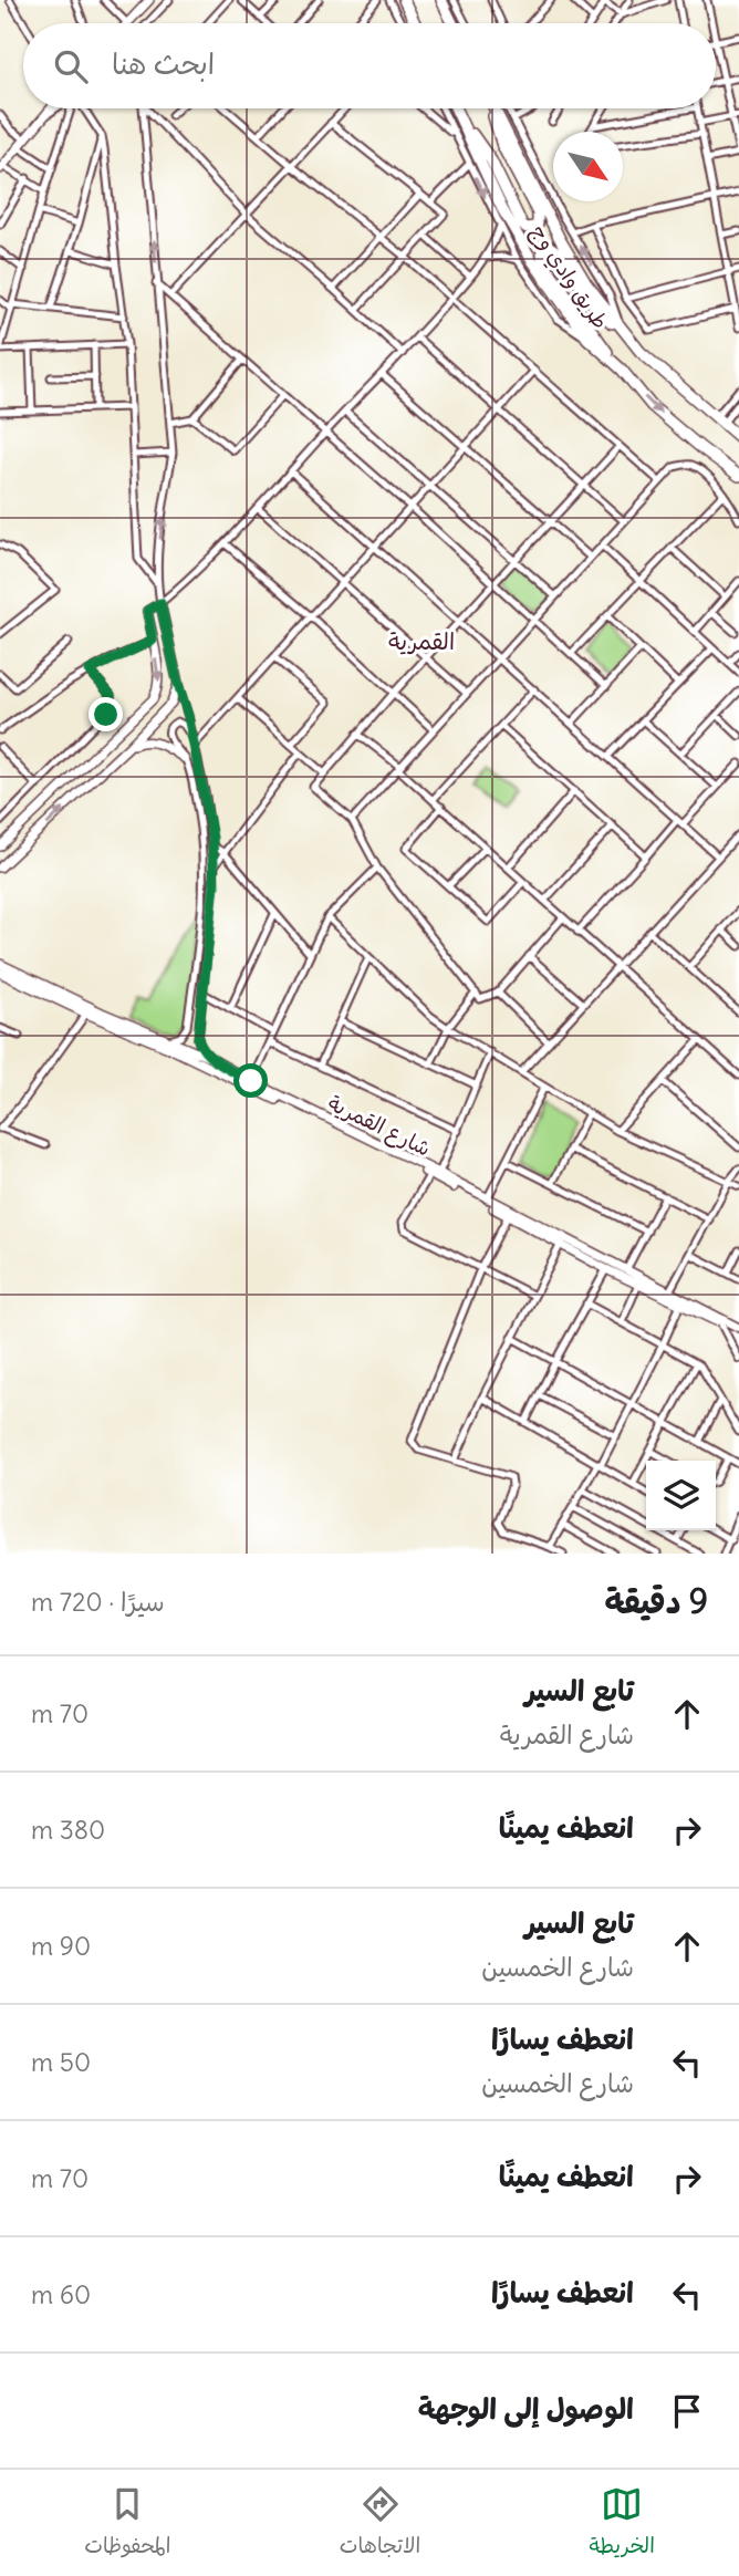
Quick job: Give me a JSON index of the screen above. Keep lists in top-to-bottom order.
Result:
{
  "streets": {
    "main road": ["طريق وادي وج"],
    "street": ["شارع القمرية"]
  },
  "districts": ["القمرية"],
  "north": "bottom right",
  "page": {
    "search": "ابحث هنا",
    "heading": ["9 دقيقة", "سيرًا · 720 m"],
    "list": [
      ["تابع السير", "شارع القمرية", "70 m"],
      ["انعطف يمينًا", "380 m"],
      ["تابع السير", "شارع الخمسين", "90 m"],
      ["انعطف يسارًا", "شارع الخمسين", "50 m"],
      ["انعطف يمينًا", "70 m"],
      ["انعطف يسارًا", "60 m"],
      "الوصول إلى الوجهة"
    ],
    "nav": ["الخريطة", "الاتجاهات", "المحفوظات"]
  }
}
